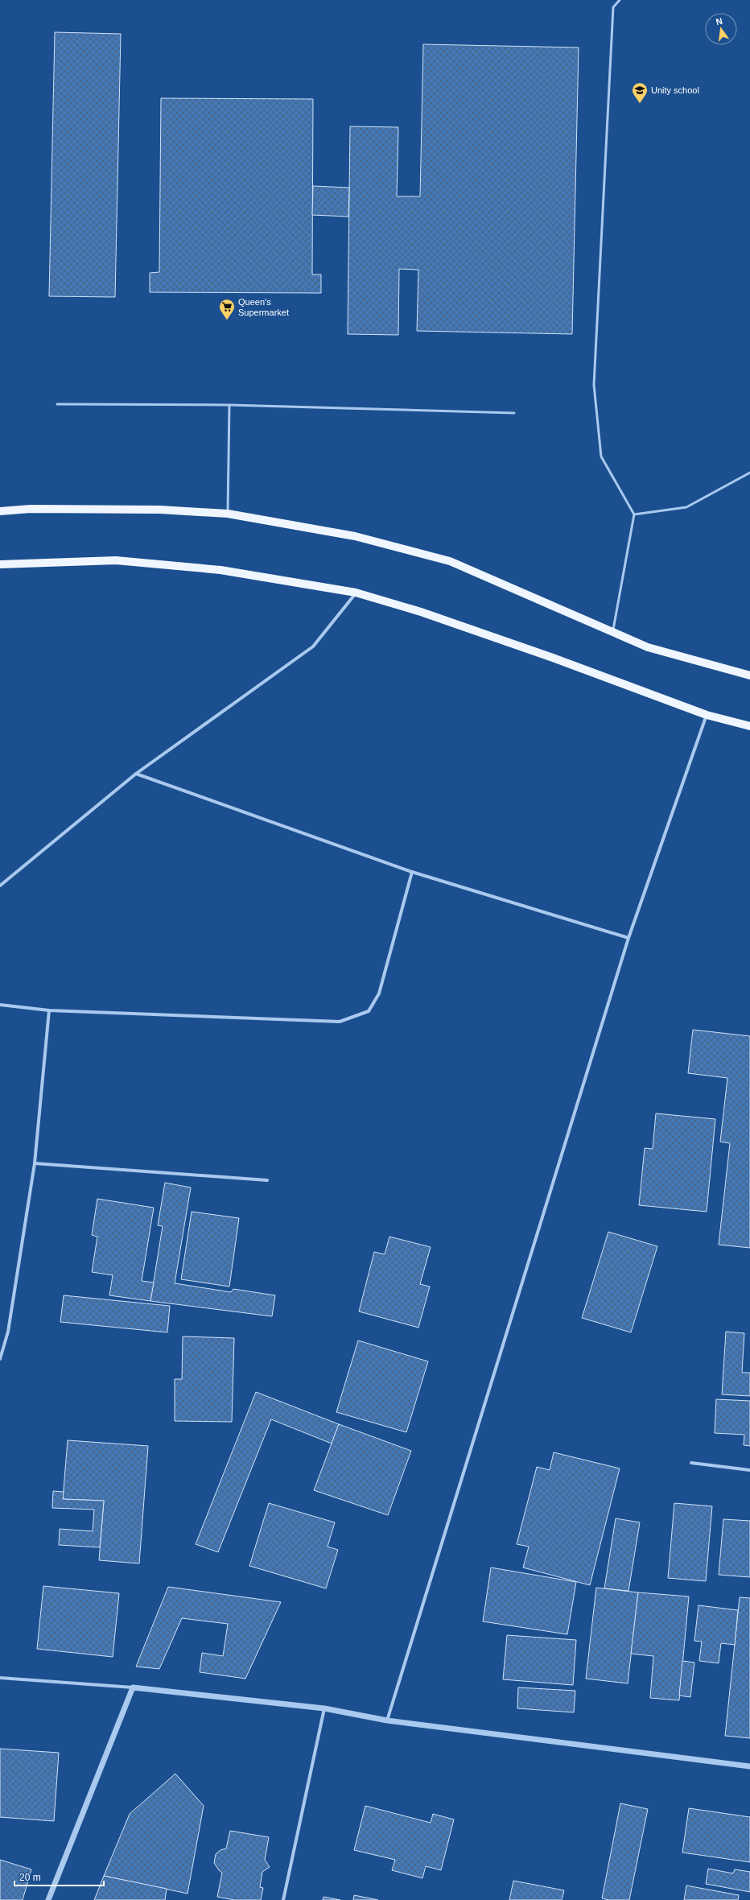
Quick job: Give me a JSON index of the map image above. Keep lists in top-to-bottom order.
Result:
{
  "places": {
    "school or university": ["Unity school"],
    "supermarket": ["Queen's Supermarket"]
  },
  "scale_bar": "20 m",
  "north": "top"
}
